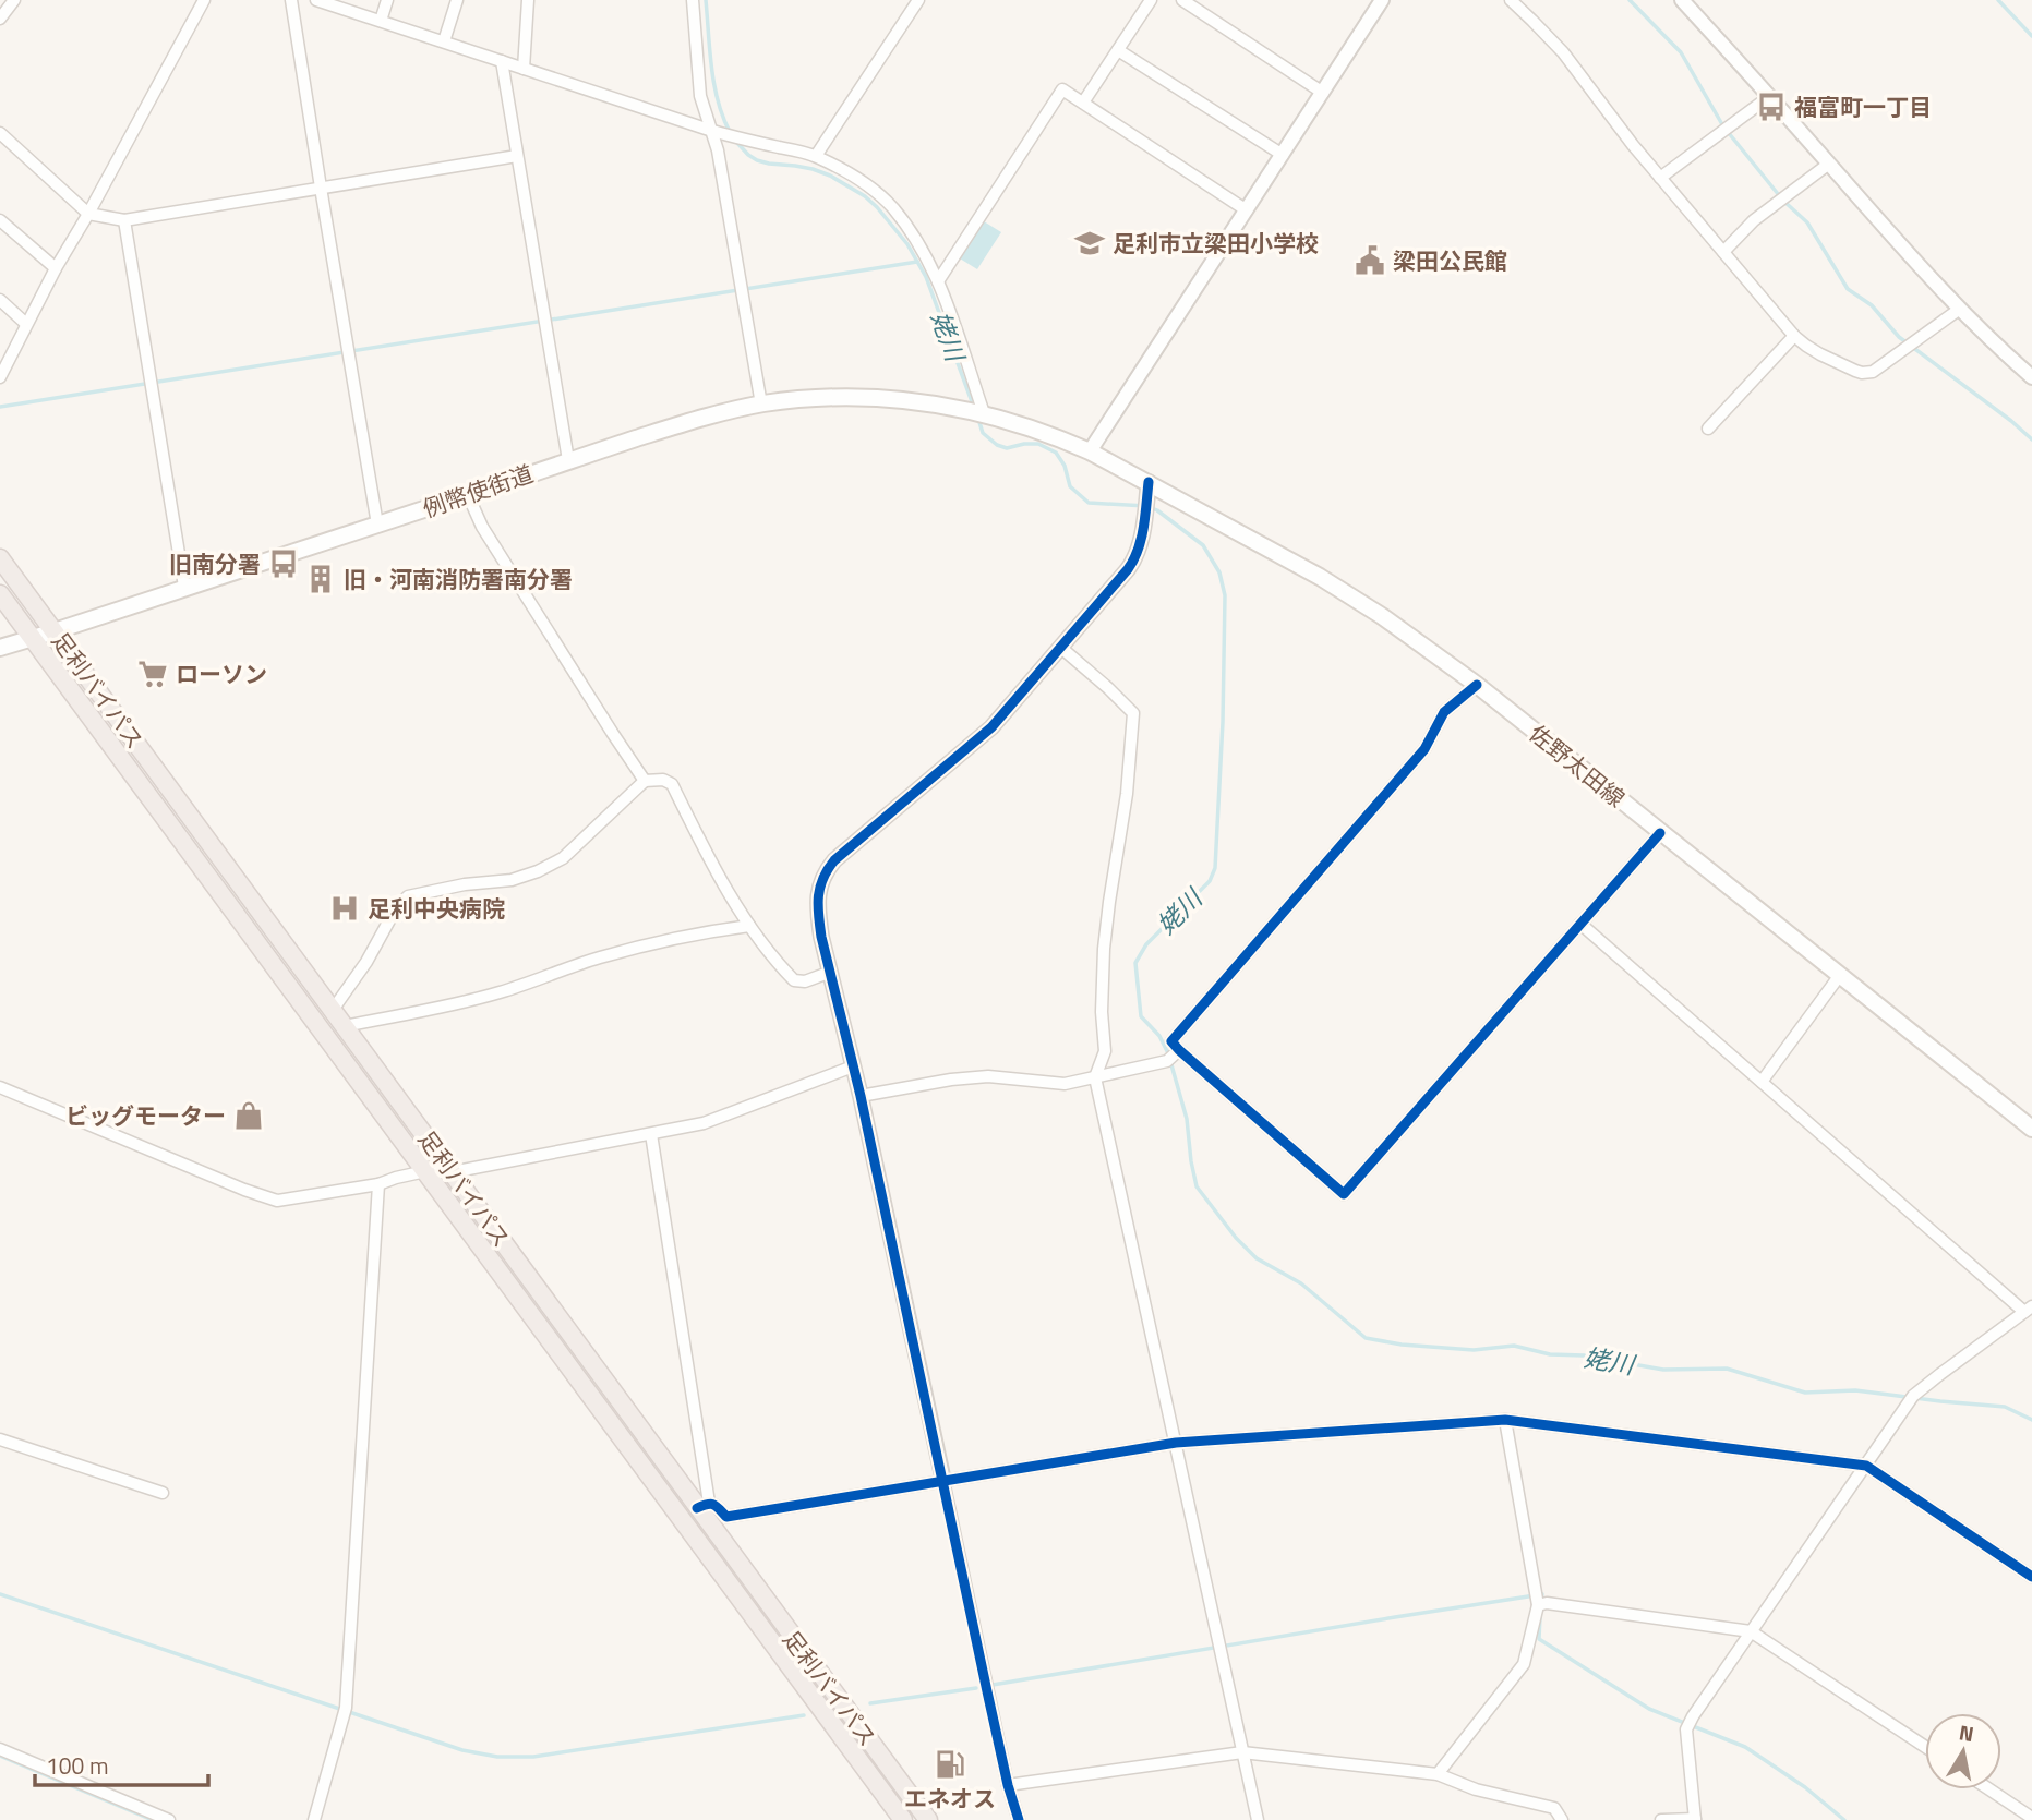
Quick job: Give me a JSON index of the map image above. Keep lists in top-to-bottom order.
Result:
{
  "streets": {
    "highway": ["足利バイパス"],
    "main road": ["例幣使街道", "佐野太田線"]
  },
  "crossings": [
    ["例幣使街道", "足利バイパス"],
    ["例幣使街道", "佐野太田線"]
  ],
  "water": ["姥川"],
  "places": {
    "bus stop": ["福富町一丁目", "旧南分署"],
    "school or university": ["足利市立梁田小学校"],
    "public building": ["梁田公民館"],
    "building": ["旧・河南消防署南分署"],
    "supermarket": ["ローソン"],
    "hospital": ["足利中央病院"],
    "shop": ["ビッグモーター"],
    "fuel station": ["エネオス"]
  },
  "scale_bar": "100 m",
  "north": "top"
}
